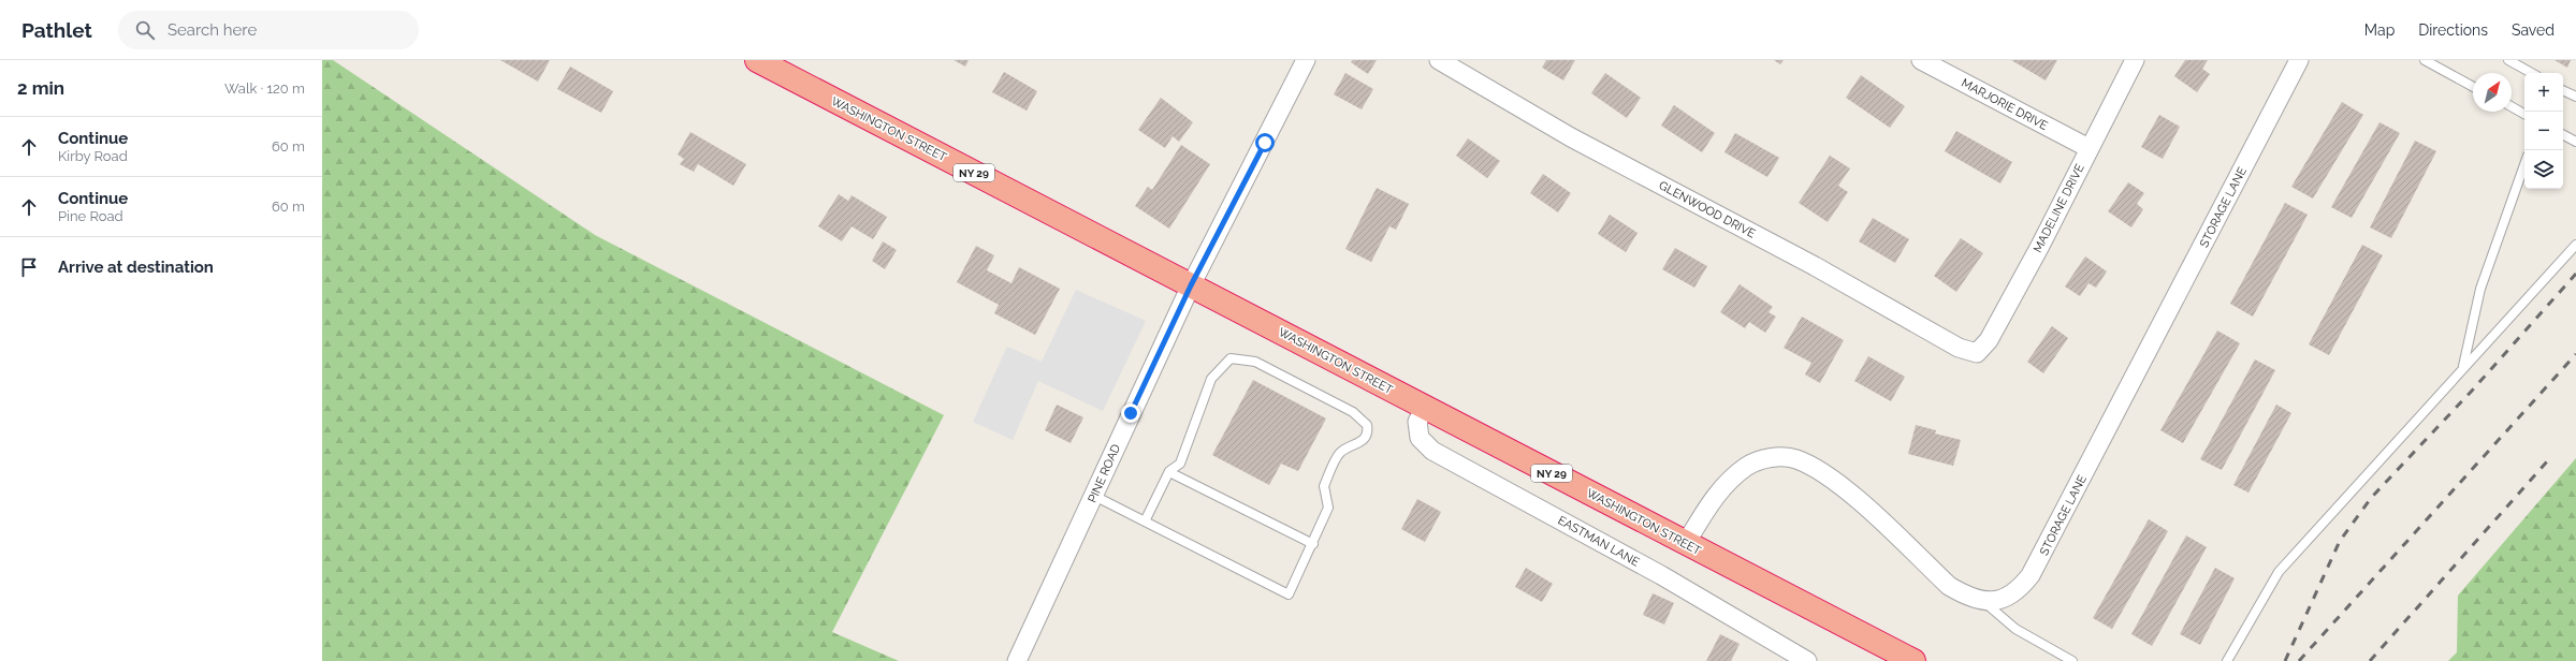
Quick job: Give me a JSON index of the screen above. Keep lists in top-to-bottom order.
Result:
{
  "streets": {
    "highway": ["WASHINGTON STREET", "NY 29"],
    "street": [
      "MARJORIE DRIVE",
      "STORAGE LANE",
      "MADELINE DRIVE",
      "GLENWOOD DRIVE",
      "PINE ROAD",
      "EASTMAN LANE"
    ]
  },
  "crossings": [
    ["MARJORIE DRIVE", "MADELINE DRIVE"],
    ["WASHINGTON STREET", "STORAGE LANE"],
    ["WASHINGTON STREET", "PINE ROAD"],
    ["WASHINGTON STREET", "EASTMAN LANE"],
    ["MADELINE DRIVE", "GLENWOOD DRIVE"]
  ],
  "north": "top right",
  "page": {
    "header": "Pathlet",
    "search": "Search here",
    "nav": ["Map", "Directions", "Saved"],
    "heading": ["2 min", "Walk · 120 m"],
    "map_buttons": ["+", "−"],
    "list": [
      ["Continue", "Kirby Road", "60 m"],
      ["Continue", "Pine Road", "60 m"],
      "Arrive at destination"
    ]
  }
}
